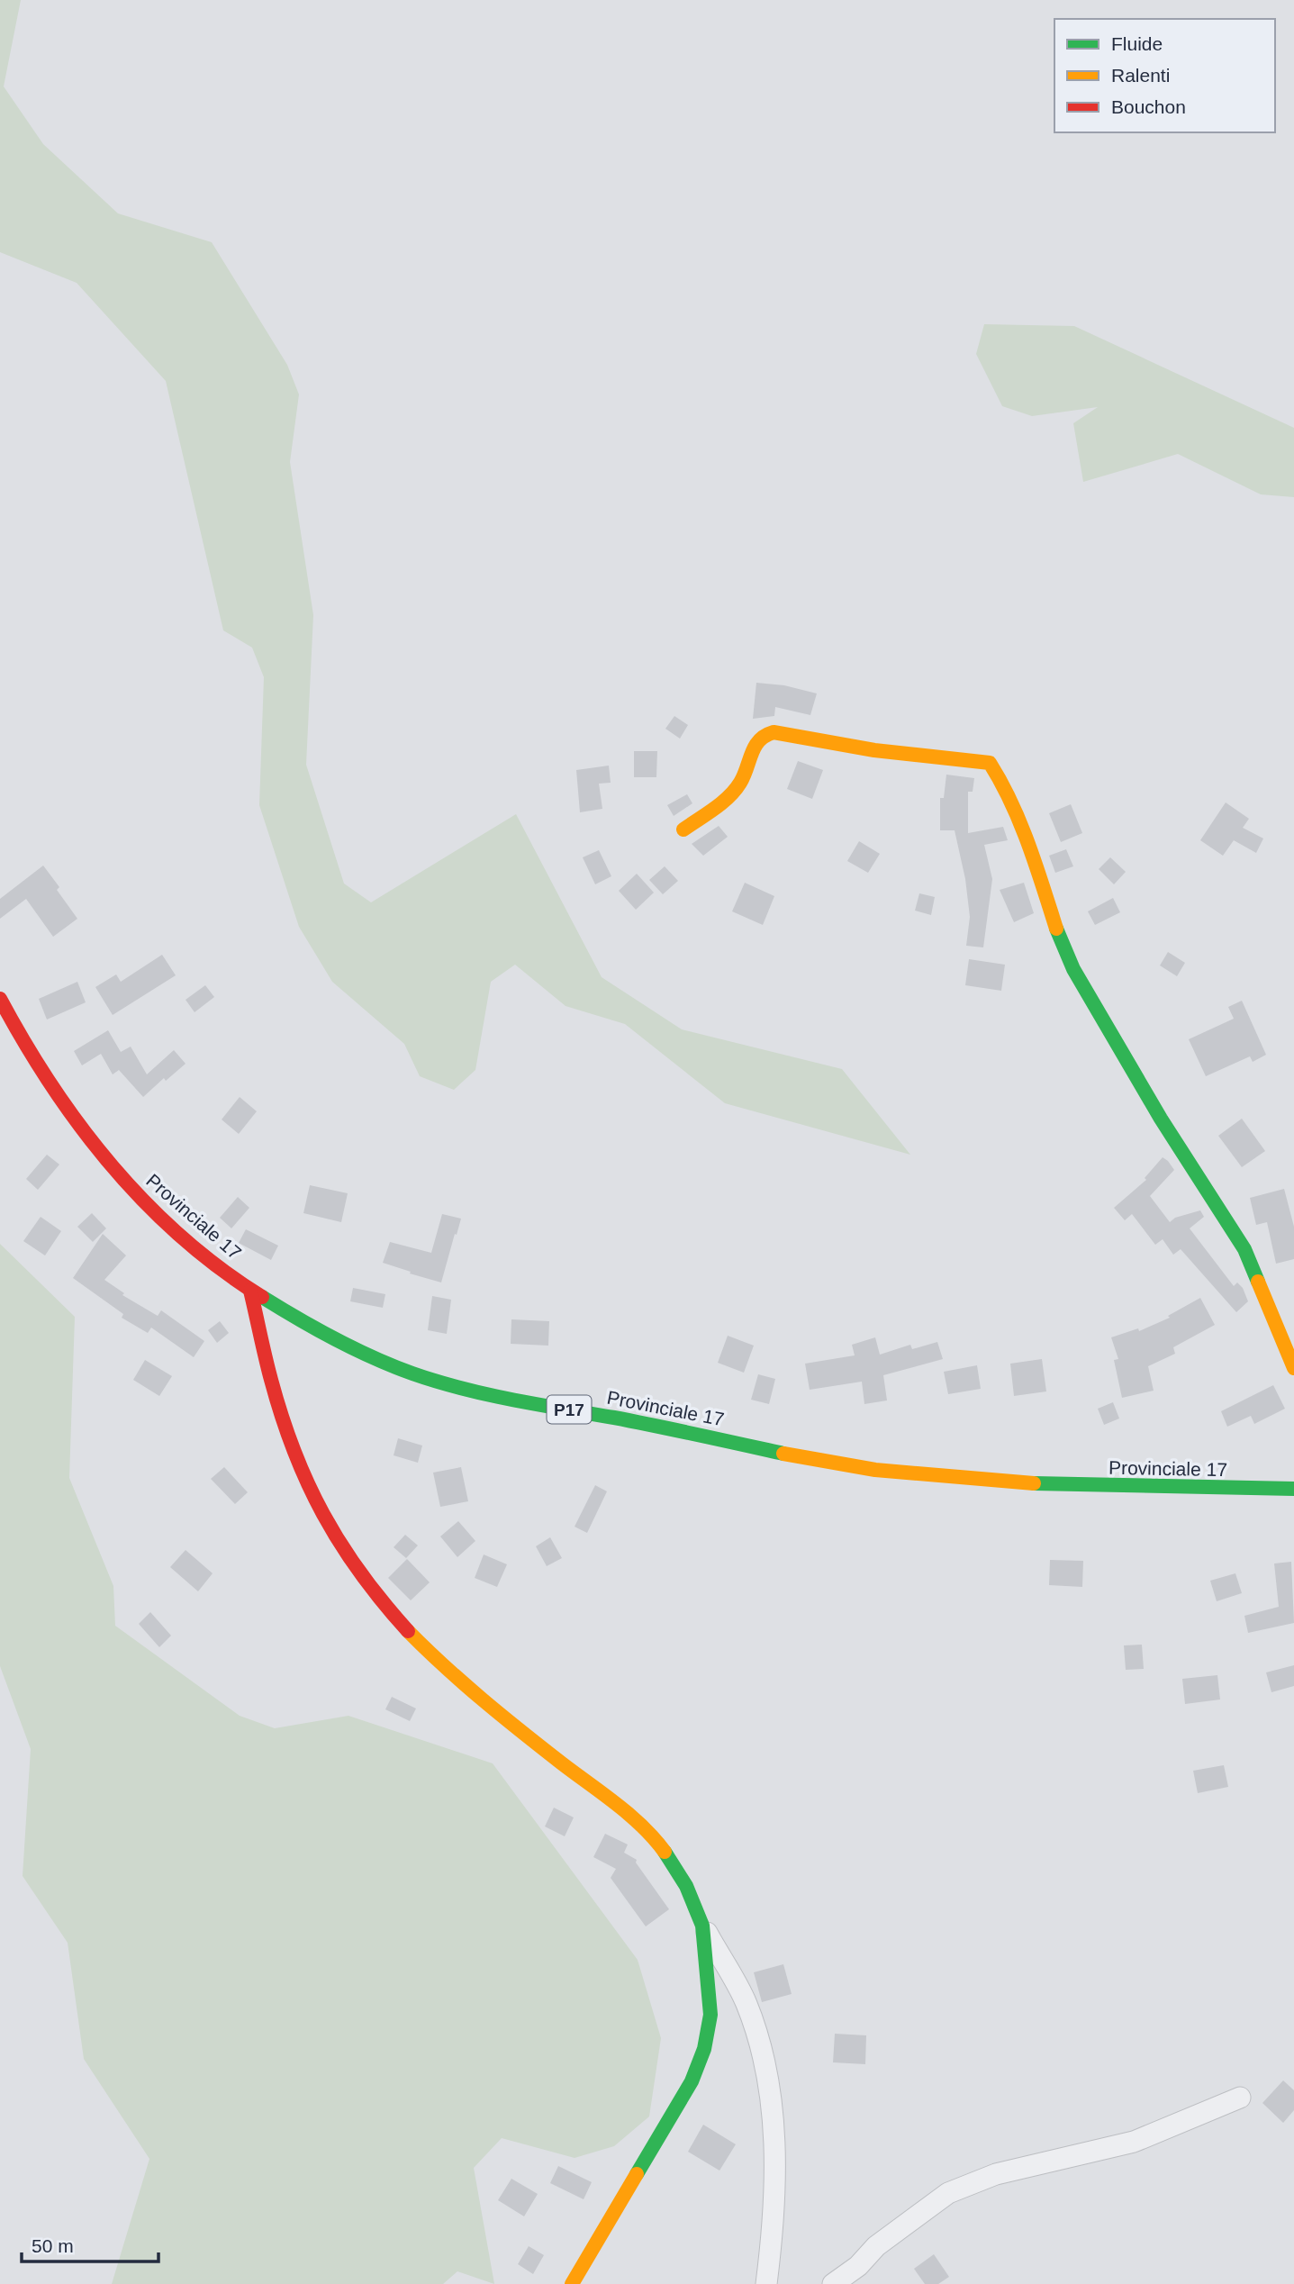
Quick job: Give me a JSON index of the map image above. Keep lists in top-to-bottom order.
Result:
{
  "streets": {
    "street": ["Provinciale 17", "P17"]
  },
  "legend": ["Fluide", "Ralenti", "Bouchon"],
  "scale_bar": "50 m"
}
